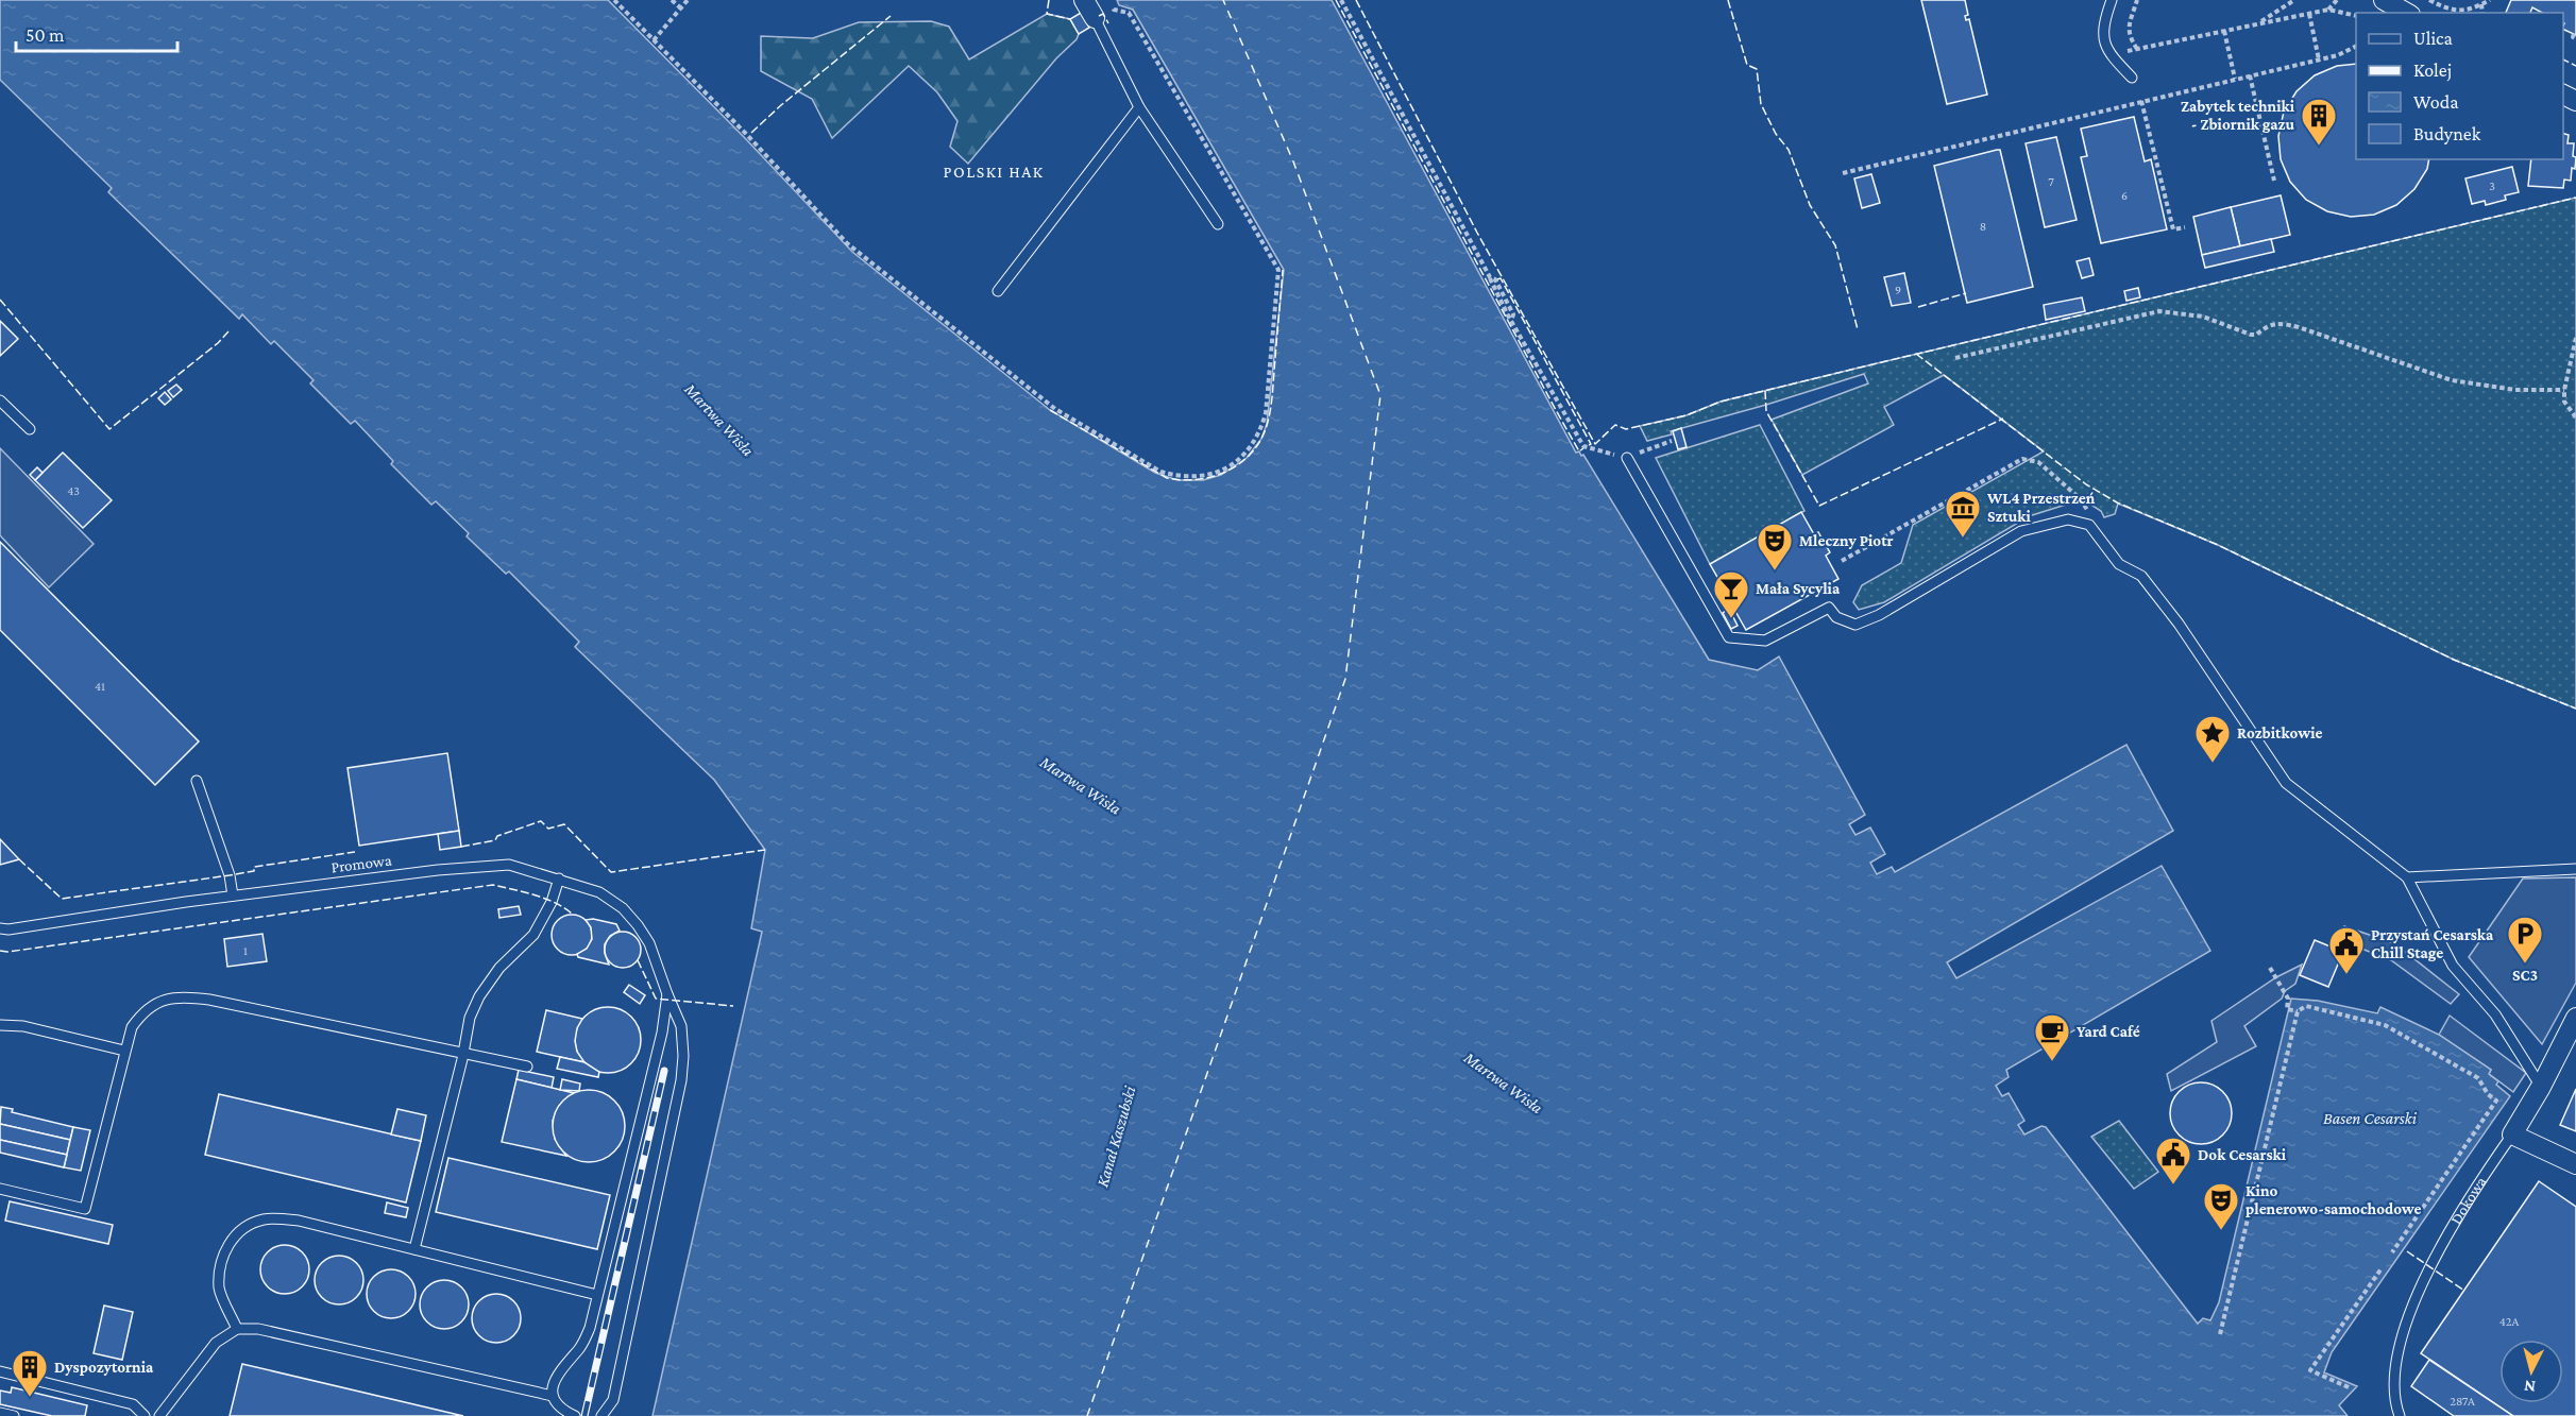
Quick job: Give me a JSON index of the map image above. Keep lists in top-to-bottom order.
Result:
{
  "streets": {
    "street": ["Dokowa"],
    "lane": ["Promowa"]
  },
  "districts": ["POLSKI HAK"],
  "water": ["Martwa Wisła", "Basen Cesarski", "Kanał Kaszubski"],
  "places": {
    "building": ["Zabytek techniki - Zbiornik gazu", "Dyspozytornia"],
    "museum": ["WL4 Przestrzeń Sztuki"],
    "theatre": ["Mleczny Piotr", "Kino plenerowo-samochodowe"],
    "bar": ["Mała Sycylia"],
    "place": ["Rozbitkowie"],
    "parking": ["SC3"],
    "public building": ["Przystań Cesarska Chill Stage", "Dok Cesarski"],
    "cafe": ["Yard Café"]
  },
  "house_numbers": [
    "7",
    "3",
    "6",
    "8",
    "9",
    "43",
    "41",
    "1",
    "42A",
    "287A"
  ],
  "legend": [
    "Ulica",
    "Kolej",
    "Woda",
    "Budynek"
  ],
  "scale_bar": "50 m",
  "north": "bottom"
}
